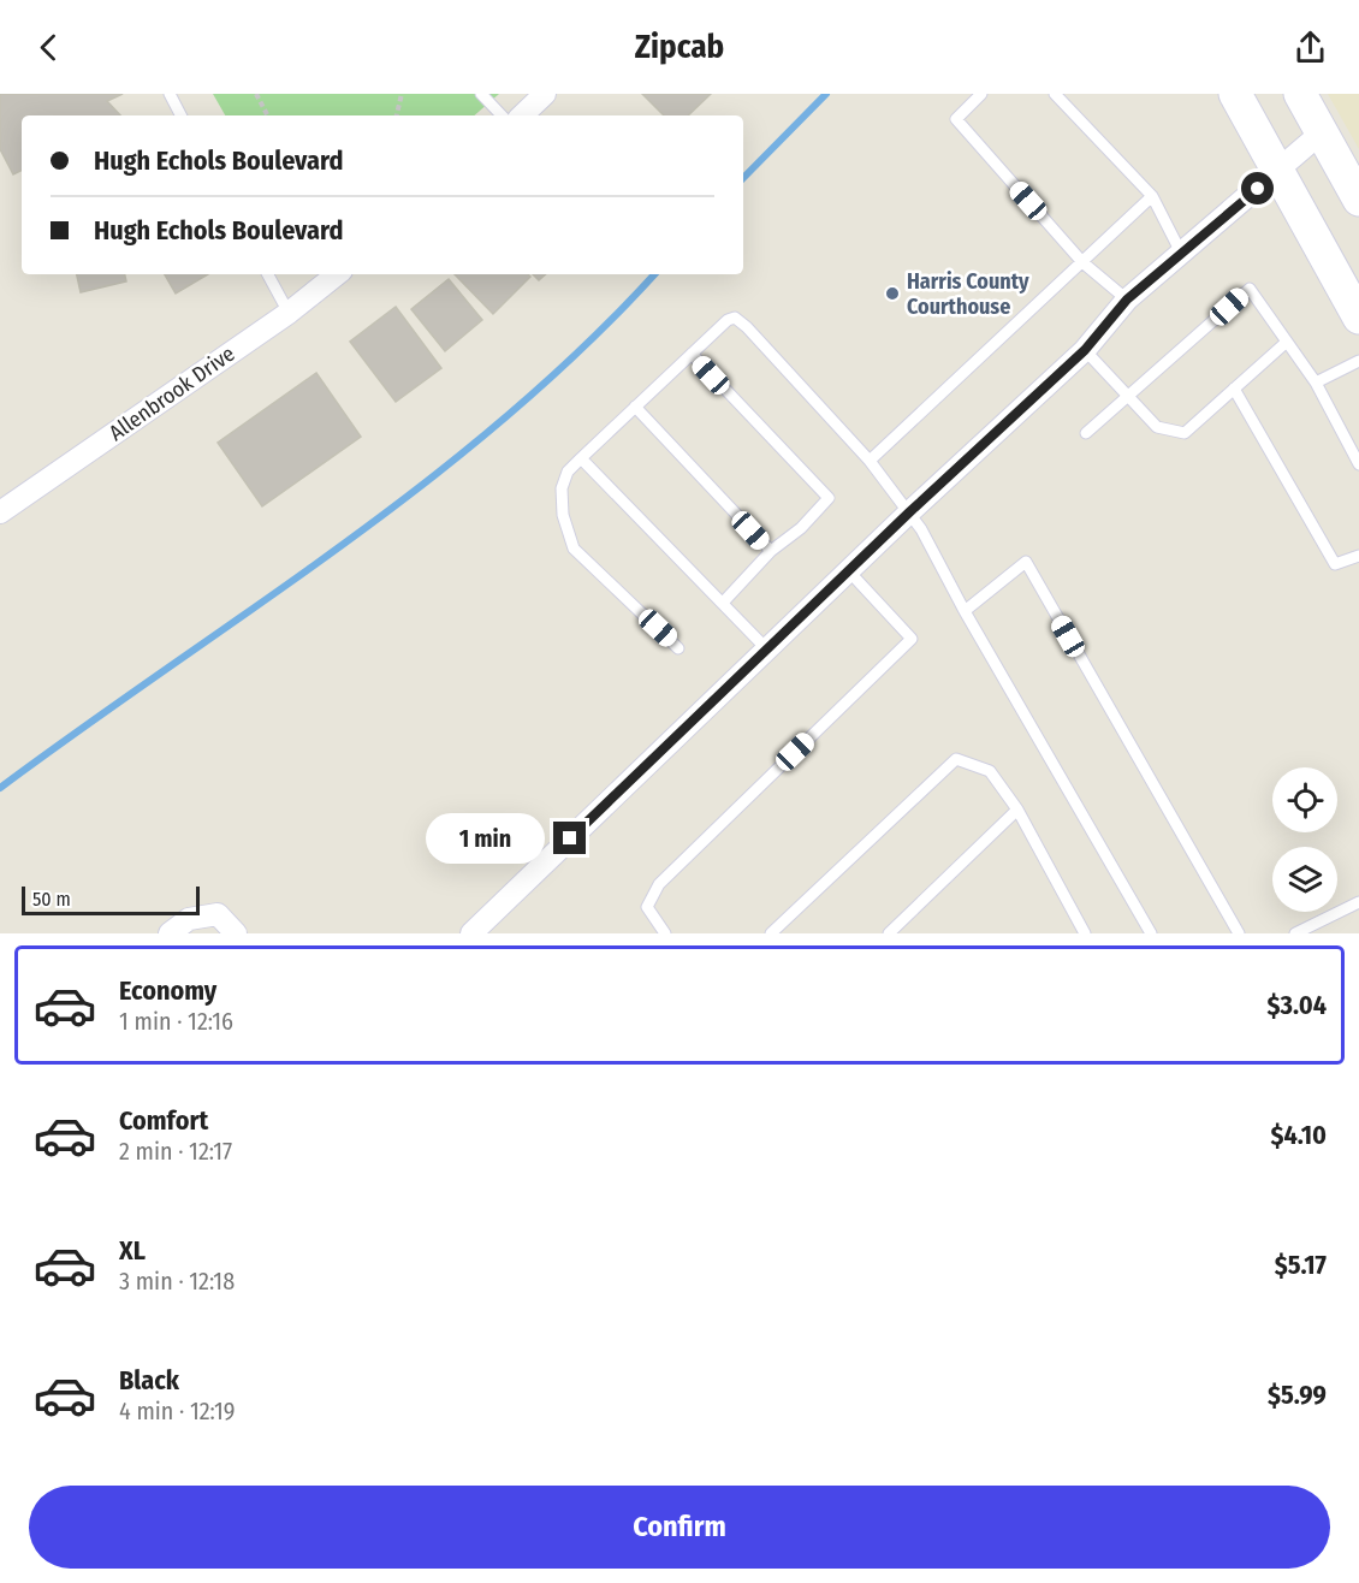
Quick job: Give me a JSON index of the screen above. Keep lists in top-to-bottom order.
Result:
{
  "streets": {
    "street": ["Allenbrook Drive"]
  },
  "places": ["Harris County Courthouse"],
  "scale_bar": "50 m",
  "page": {
    "header": "Zipcab",
    "banner": ["Hugh Echols Boulevard", "Hugh Echols Boulevard"],
    "bubble": "1 min",
    "scale": "50 m",
    "list": [
      {
        "name": "Economy",
        "note": "1 min · 12:16",
        "value": "$3.04"
      },
      {
        "name": "Comfort",
        "note": "2 min · 12:17",
        "value": "$4.10"
      },
      {
        "name": "XL",
        "note": "3 min · 12:18",
        "value": "$5.17"
      },
      {
        "name": "Black",
        "note": "4 min · 12:19",
        "value": "$5.99"
      }
    ],
    "buttons": "Confirm"
  }
}
